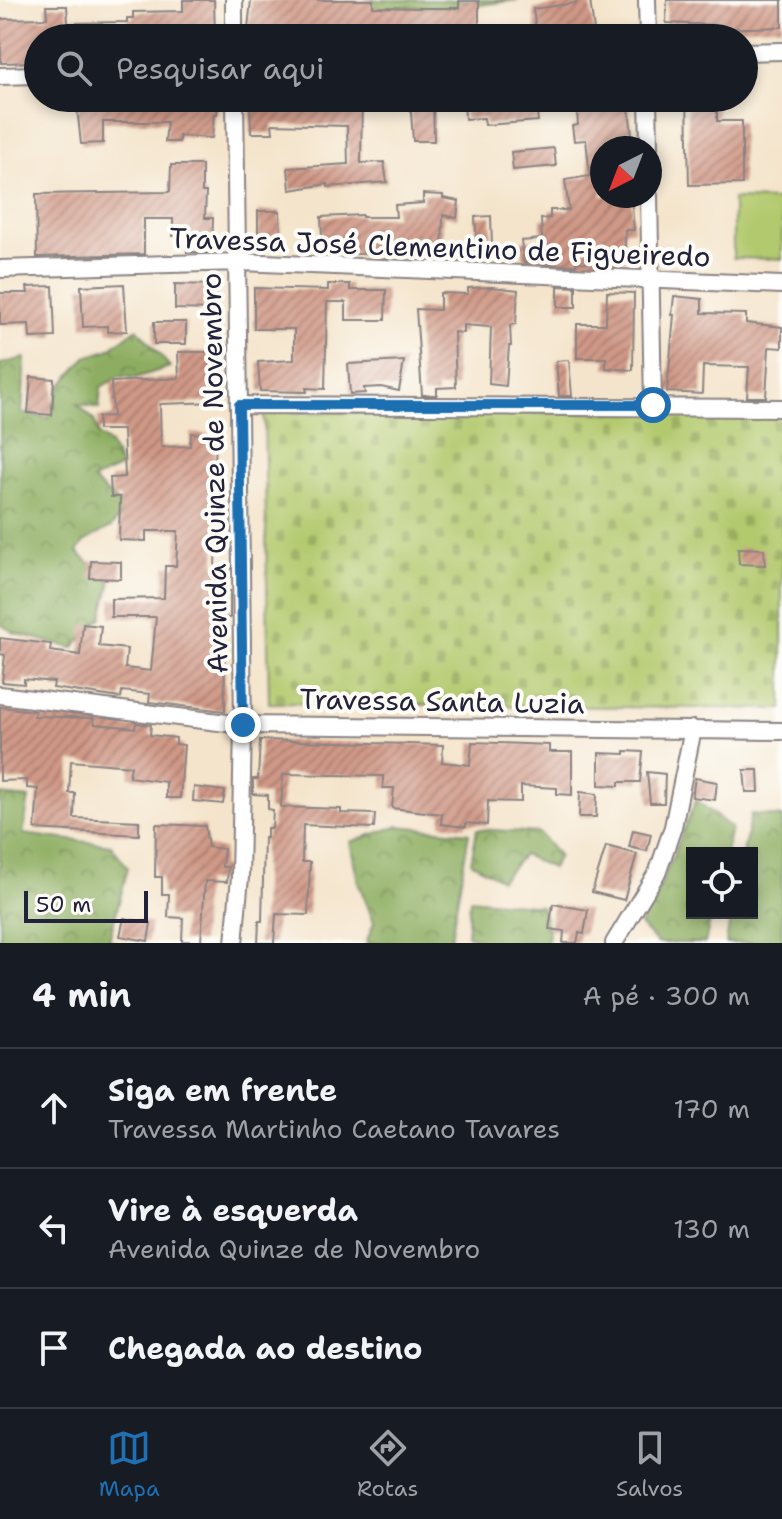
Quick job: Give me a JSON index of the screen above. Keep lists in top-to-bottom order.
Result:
{
  "streets": {
    "street": ["Travessa José Clementino de Figueiredo", "Avenida Quinze de Novembro", "Travessa Santa Luzia"]
  },
  "crossings": [
    ["Travessa José Clementino de Figueiredo", "Avenida Quinze de Novembro"],
    ["Avenida Quinze de Novembro", "Travessa Santa Luzia"]
  ],
  "scale_bar": "50 m",
  "north": "bottom left",
  "page": {
    "search": "Pesquisar aqui",
    "scale": "50 m",
    "heading": ["4 min", "A pé · 300 m"],
    "list": [
      ["Siga em frente", "Travessa Martinho Caetano Tavares", "170 m"],
      ["Vire à esquerda", "Avenida Quinze de Novembro", "130 m"],
      "Chegada ao destino"
    ],
    "nav": ["Mapa", "Rotas", "Salvos"]
  }
}
